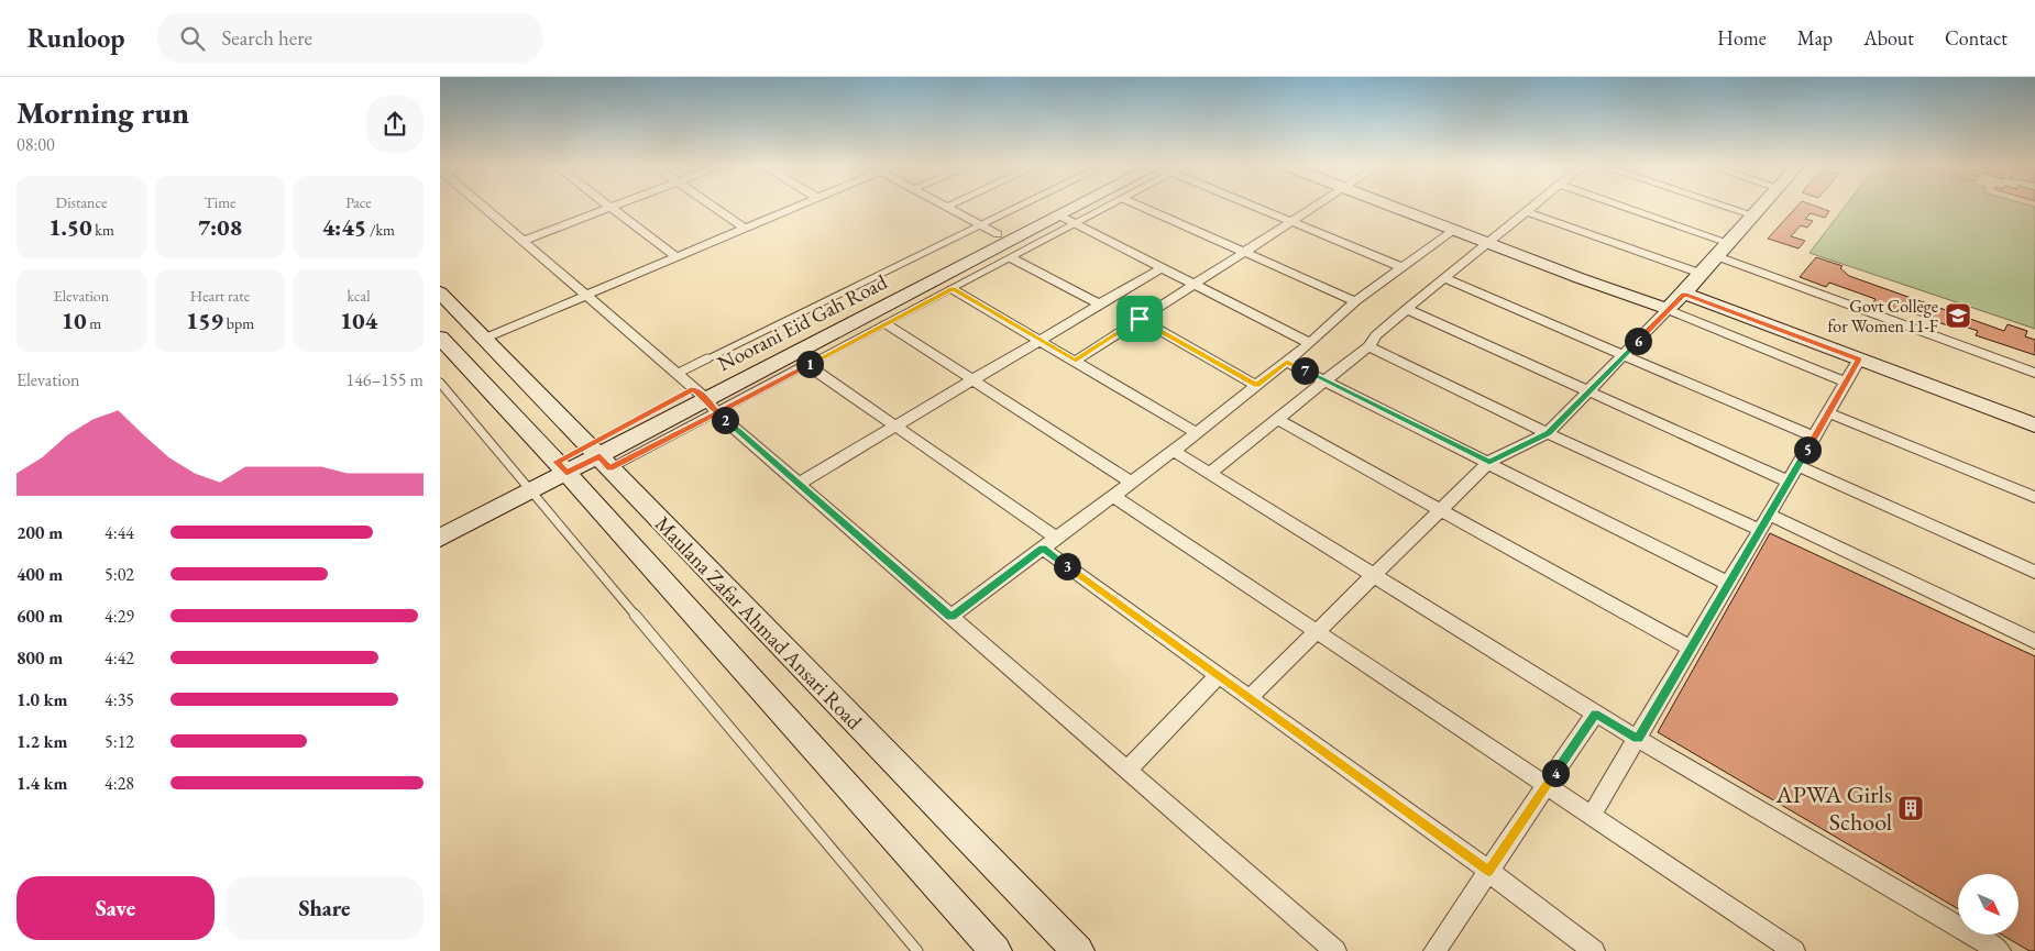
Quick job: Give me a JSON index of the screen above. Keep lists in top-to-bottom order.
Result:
{
  "streets": {
    "main road": ["Noorani Eid Gah Road", "Maulana Zafar Ahmad Ansari Road"]
  },
  "crossings": [
    ["Noorani Eid Gah Road", "Maulana Zafar Ahmad Ansari Road"]
  ],
  "places": {
    "school or university": ["Govt College for Women 11-F"],
    "building": ["APWA Girls School"]
  },
  "north": "bottom right",
  "page": {
    "header": "Runloop",
    "search": "Search here",
    "nav": [
      "Home",
      "Map",
      "About",
      "Contact"
    ],
    "heading": ["Morning run", "08:00"],
    "stats": [
      ["Distance", "1.50 km"],
      ["Time", "7:08"],
      ["Pace", "4:45 /km"],
      ["Elevation", "10 m"],
      ["Heart rate", "159 bpm"],
      ["kcal", "104"]
    ],
    "pins": [
      "6",
      "1",
      "7",
      "2",
      "5",
      "3",
      "4"
    ],
    "chart": ["Elevation", "146–155 m"],
    "list": [
      {
        "name": "200 m",
        "note": "4:44"
      },
      {
        "name": "400 m",
        "note": "5:02"
      },
      {
        "name": "600 m",
        "note": "4:29"
      },
      {
        "name": "800 m",
        "note": "4:42"
      },
      {
        "name": "1.0 km",
        "note": "4:35"
      },
      {
        "name": "1.2 km",
        "note": "5:12"
      },
      {
        "name": "1.4 km",
        "note": "4:28"
      }
    ],
    "buttons": ["Save", "Share"]
  }
}
